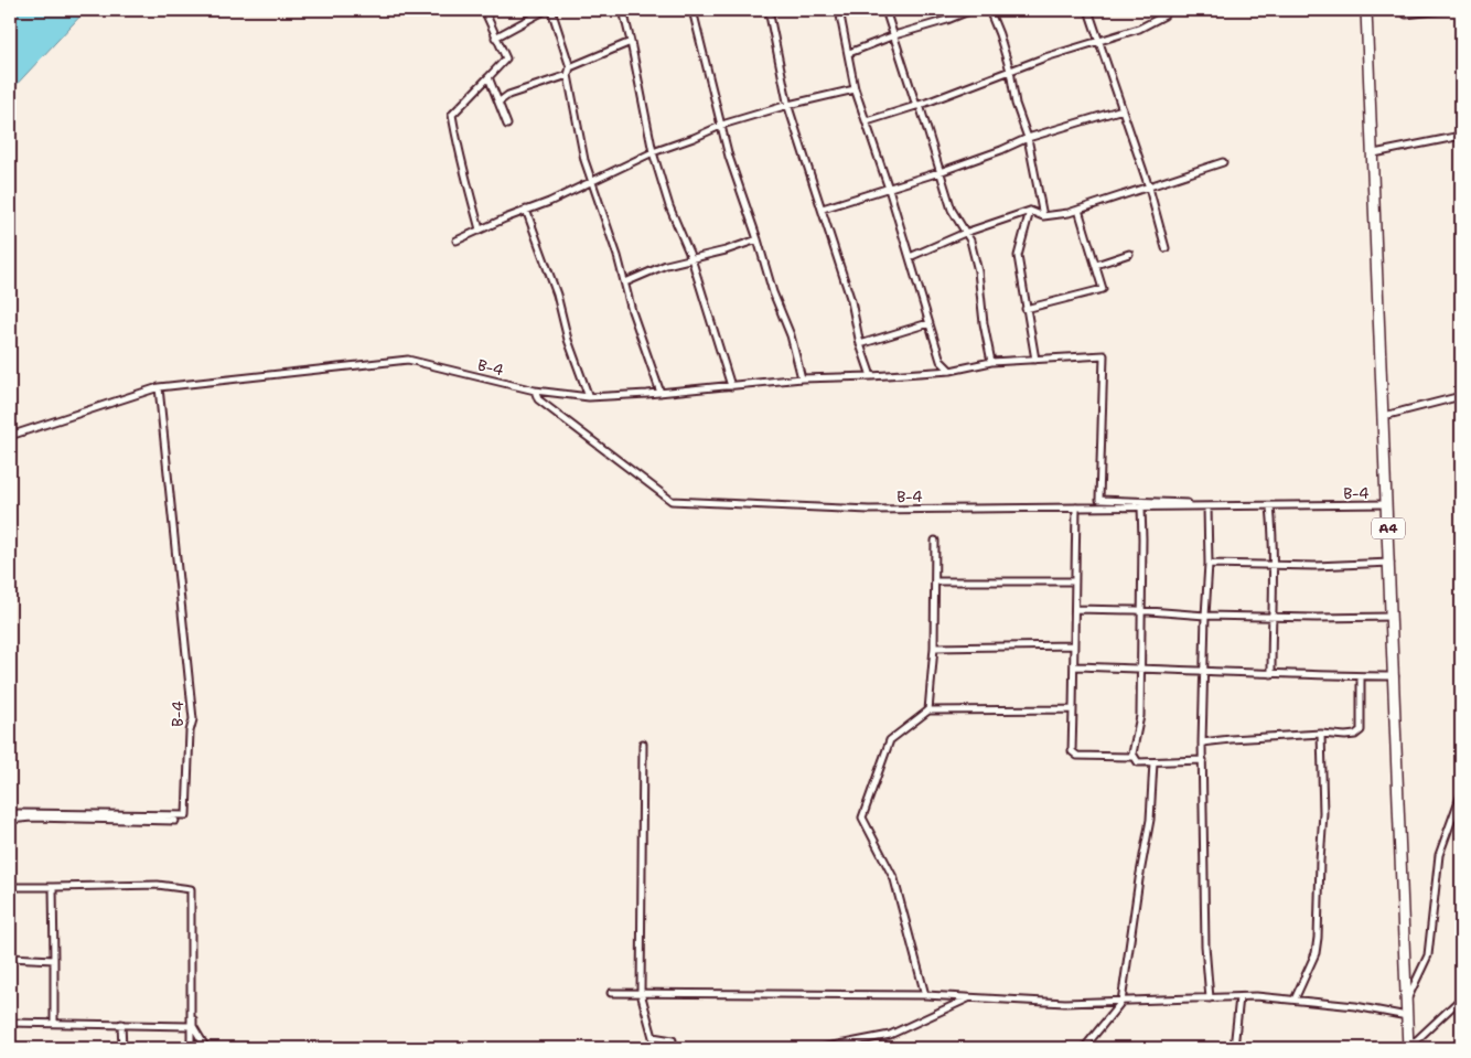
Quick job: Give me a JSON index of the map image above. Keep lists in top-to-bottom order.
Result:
{
  "streets": {
    "highway": ["A4"],
    "street": ["B-4"]
  },
  "crossings": [
    ["B-4", "A4"]
  ]
}
